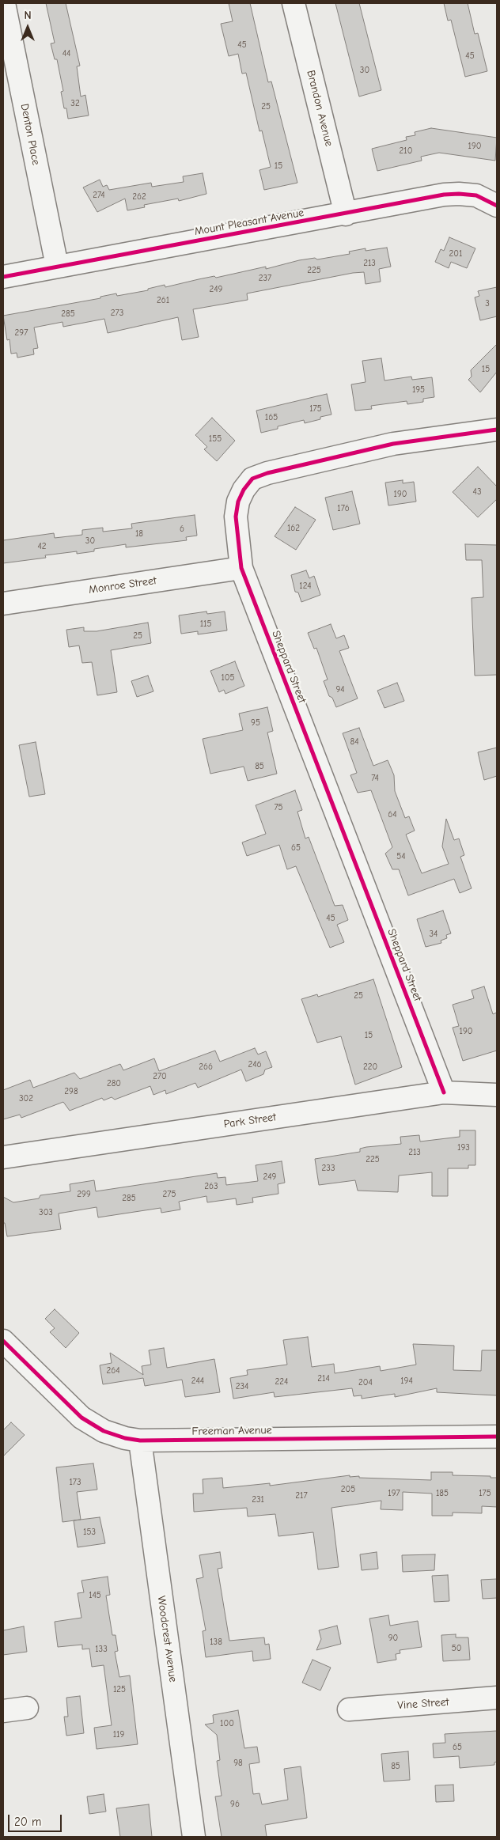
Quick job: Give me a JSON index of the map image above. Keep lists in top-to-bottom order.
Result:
{
  "streets": {
    "street": [
      "Brandon Avenue",
      "Denton Place",
      "Mount Pleasant Avenue",
      "Monroe Street",
      "Sheppard Street",
      "Park Street",
      "Freeman Avenue",
      "Woodcrest Avenue",
      "Vine Street"
    ]
  },
  "crossings": [
    ["Brandon Avenue", "Mount Pleasant Avenue"],
    ["Denton Place", "Mount Pleasant Avenue"],
    ["Monroe Street", "Sheppard Street"],
    ["Sheppard Street", "Park Street"],
    ["Freeman Avenue", "Woodcrest Avenue"]
  ],
  "house_numbers": [
    "45",
    "44",
    "45",
    "30",
    "32",
    "25",
    "190",
    "210",
    "15",
    "274",
    "262",
    "201",
    "213",
    "225",
    "237",
    "249",
    "261",
    "3",
    "273",
    "285",
    "297",
    "15",
    "195",
    "175",
    "165",
    "155",
    "43",
    "190",
    "176",
    "162",
    "6",
    "18",
    "30",
    "42",
    "124",
    "115",
    "25",
    "105",
    "94",
    "95",
    "84",
    "85",
    "74",
    "75",
    "64",
    "65",
    "54",
    "45",
    "34",
    "25",
    "190",
    "15",
    "246",
    "266",
    "220",
    "270",
    "280",
    "298",
    "302",
    "193",
    "213",
    "225",
    "233",
    "249",
    "263",
    "299",
    "275",
    "285",
    "303",
    "264",
    "214",
    "244",
    "194",
    "224",
    "204",
    "234",
    "173",
    "205",
    "197",
    "185",
    "175",
    "217",
    "231",
    "153",
    "145",
    "90",
    "138",
    "50",
    "133",
    "125",
    "100",
    "119",
    "65",
    "98",
    "85",
    "96"
  ],
  "scale_bar": "20 m",
  "north": "top"
}
